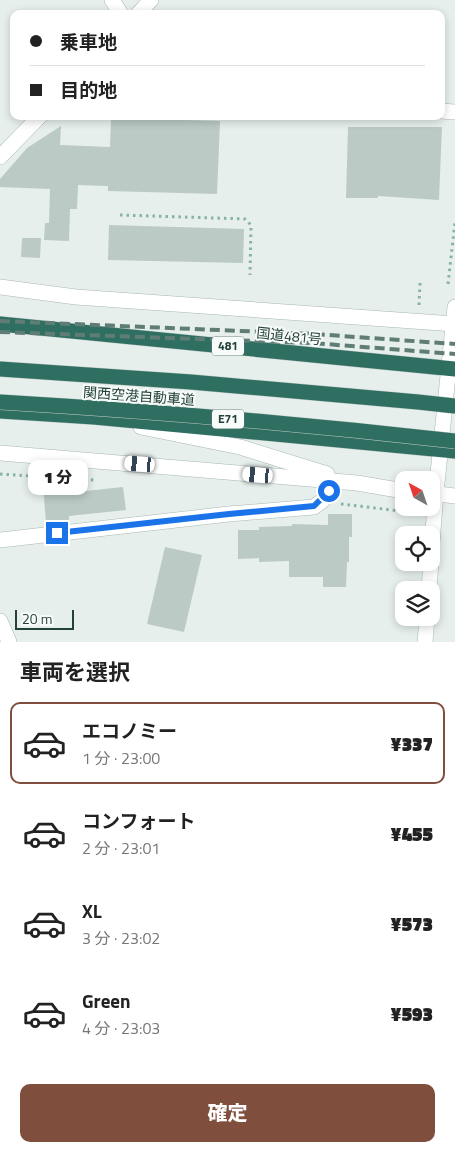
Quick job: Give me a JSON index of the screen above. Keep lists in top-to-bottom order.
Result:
{
  "streets": {
    "highway": [
      "国道481号",
      "481",
      "関西空港自動車道",
      "E71"
    ]
  },
  "scale_bar": "20 m",
  "north": "top left",
  "page": {
    "banner": ["乗車地", "目的地"],
    "bubble": "1 分",
    "scale": "20 m",
    "heading": "車両を選択",
    "list": [
      {
        "name": "エコノミー",
        "note": "1 分 · 23:00",
        "value": "¥337"
      },
      {
        "name": "コンフォート",
        "note": "2 分 · 23:01",
        "value": "¥455"
      },
      {
        "name": "XL",
        "note": "3 分 · 23:02",
        "value": "¥573"
      },
      {
        "name": "Green",
        "note": "4 分 · 23:03",
        "value": "¥593"
      }
    ],
    "buttons": "確定"
  }
}
